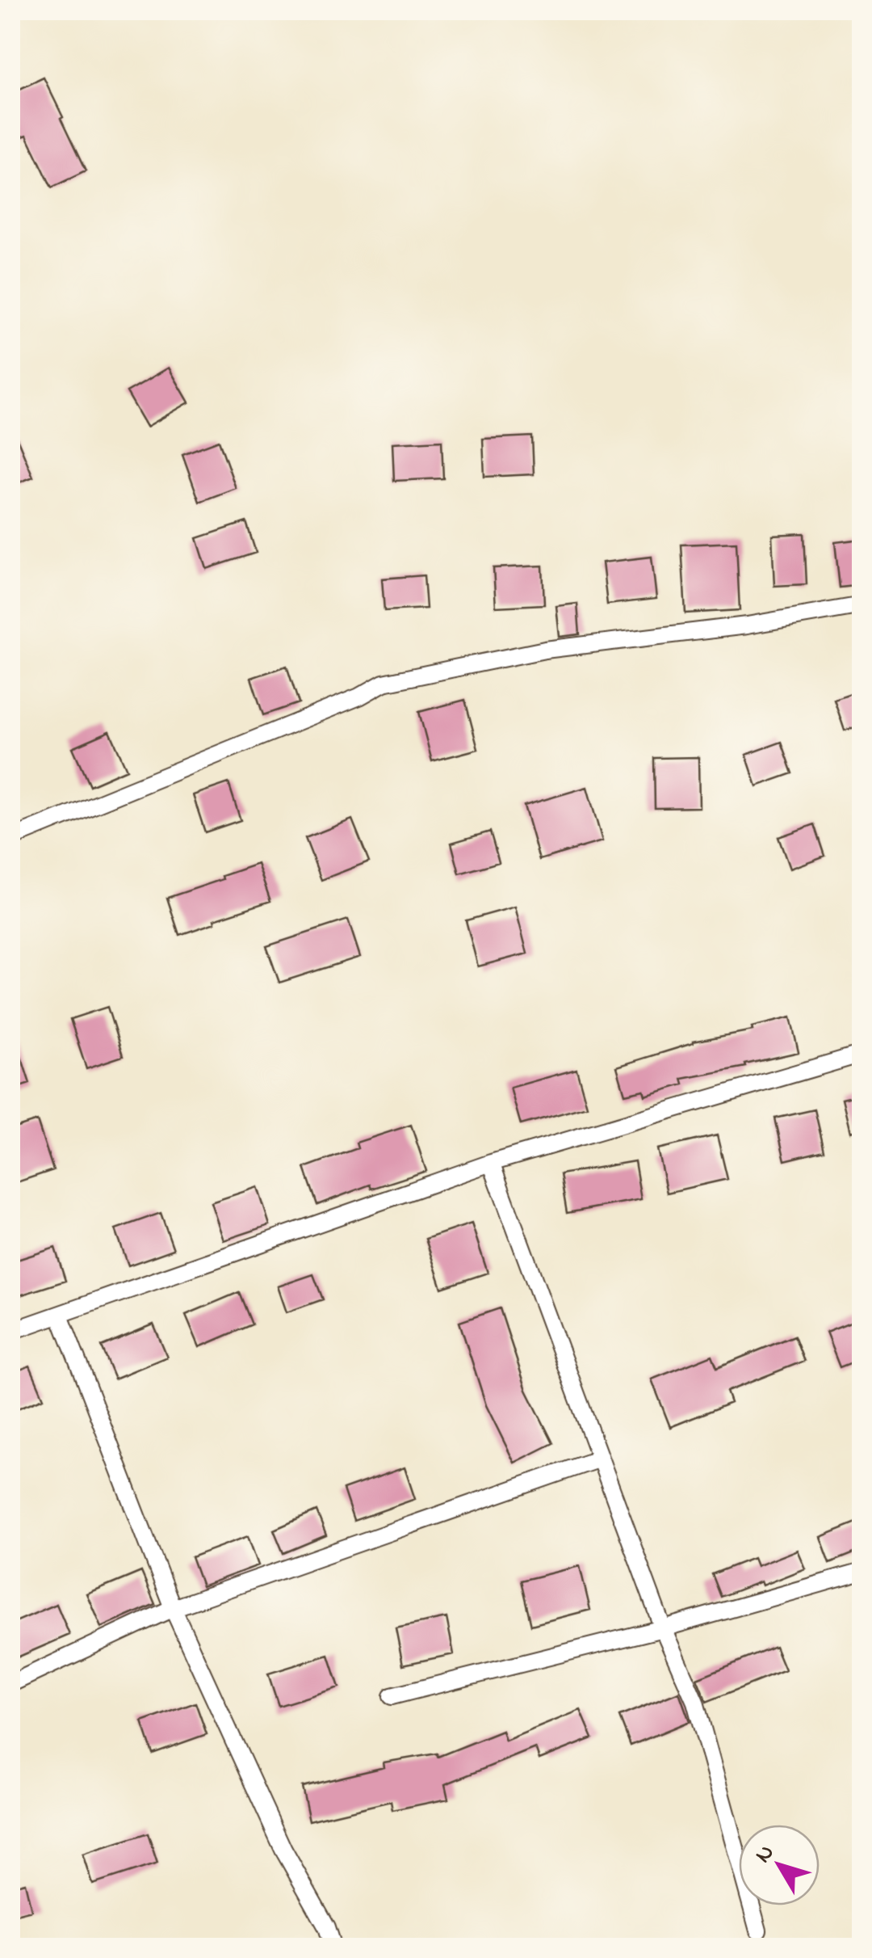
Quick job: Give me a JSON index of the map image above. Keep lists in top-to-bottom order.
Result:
{
  "north": "top left"
}
